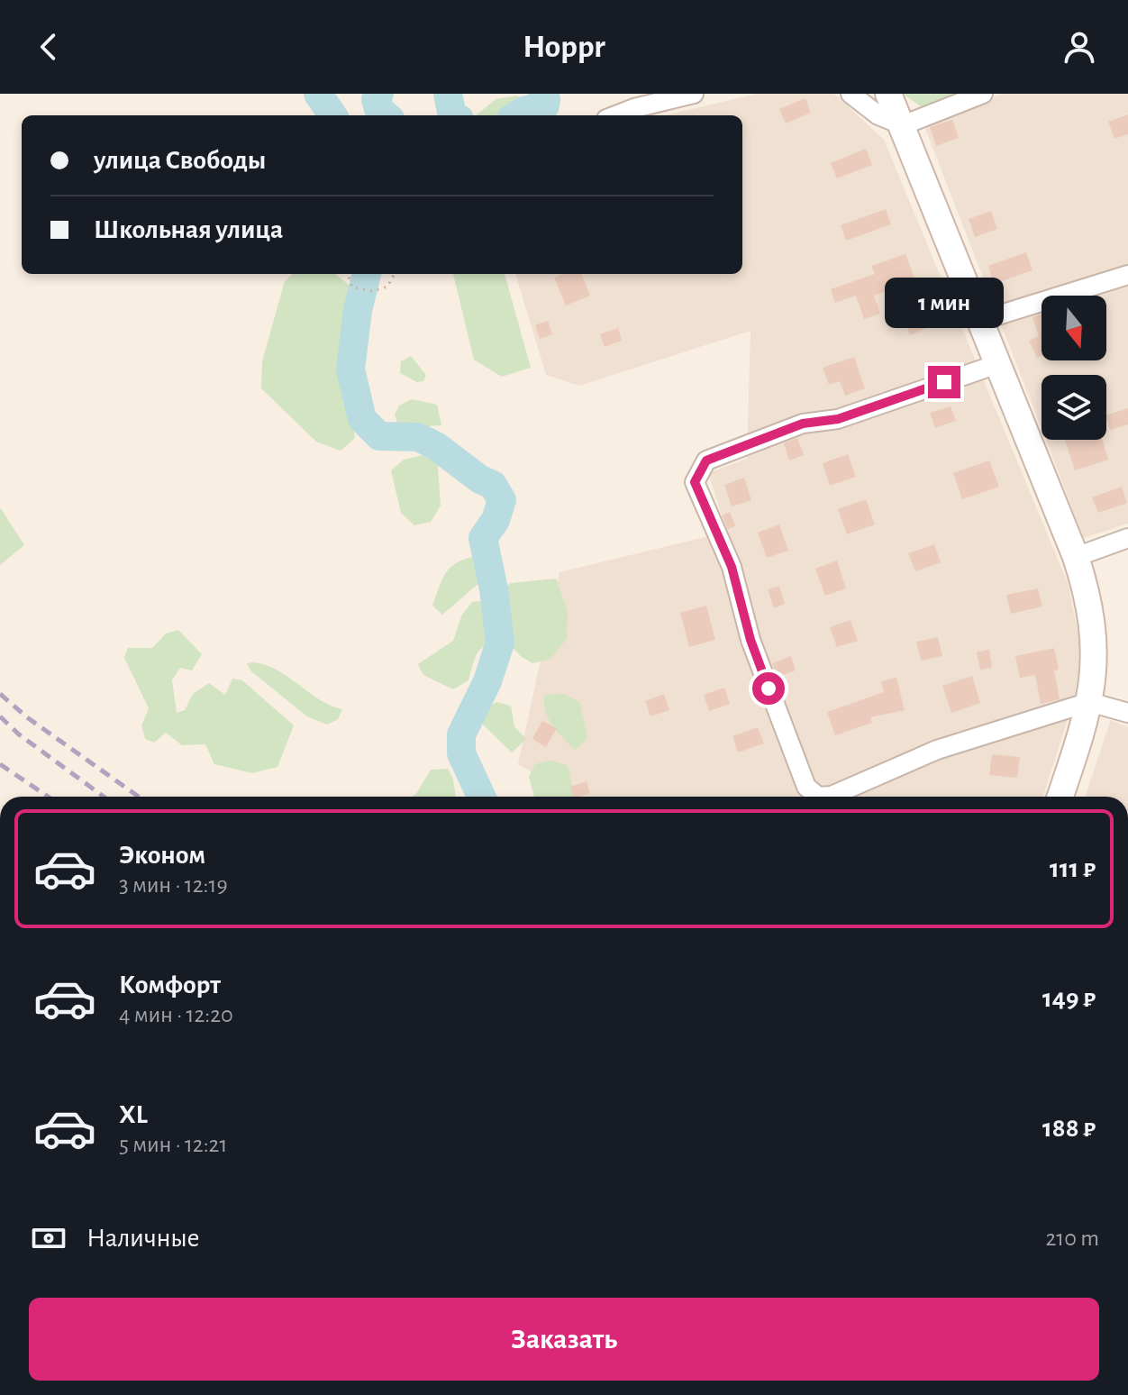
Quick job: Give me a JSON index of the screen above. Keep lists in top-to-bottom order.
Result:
{
  "north": "bottom",
  "page": {
    "header": "Hoppr",
    "banner": ["улица Свободы", "Школьная улица"],
    "bubble": "1 мин",
    "list": [
      {
        "name": "Эконом",
        "note": "3 мин · 12:19",
        "value": "111 ₽"
      },
      {
        "name": "Комфорт",
        "note": "4 мин · 12:20",
        "value": "149 ₽"
      },
      {
        "name": "XL",
        "note": "5 мин · 12:21",
        "value": "188 ₽"
      }
    ],
    "pay": ["Наличные", "210 m"],
    "buttons": "Заказать"
  }
}
